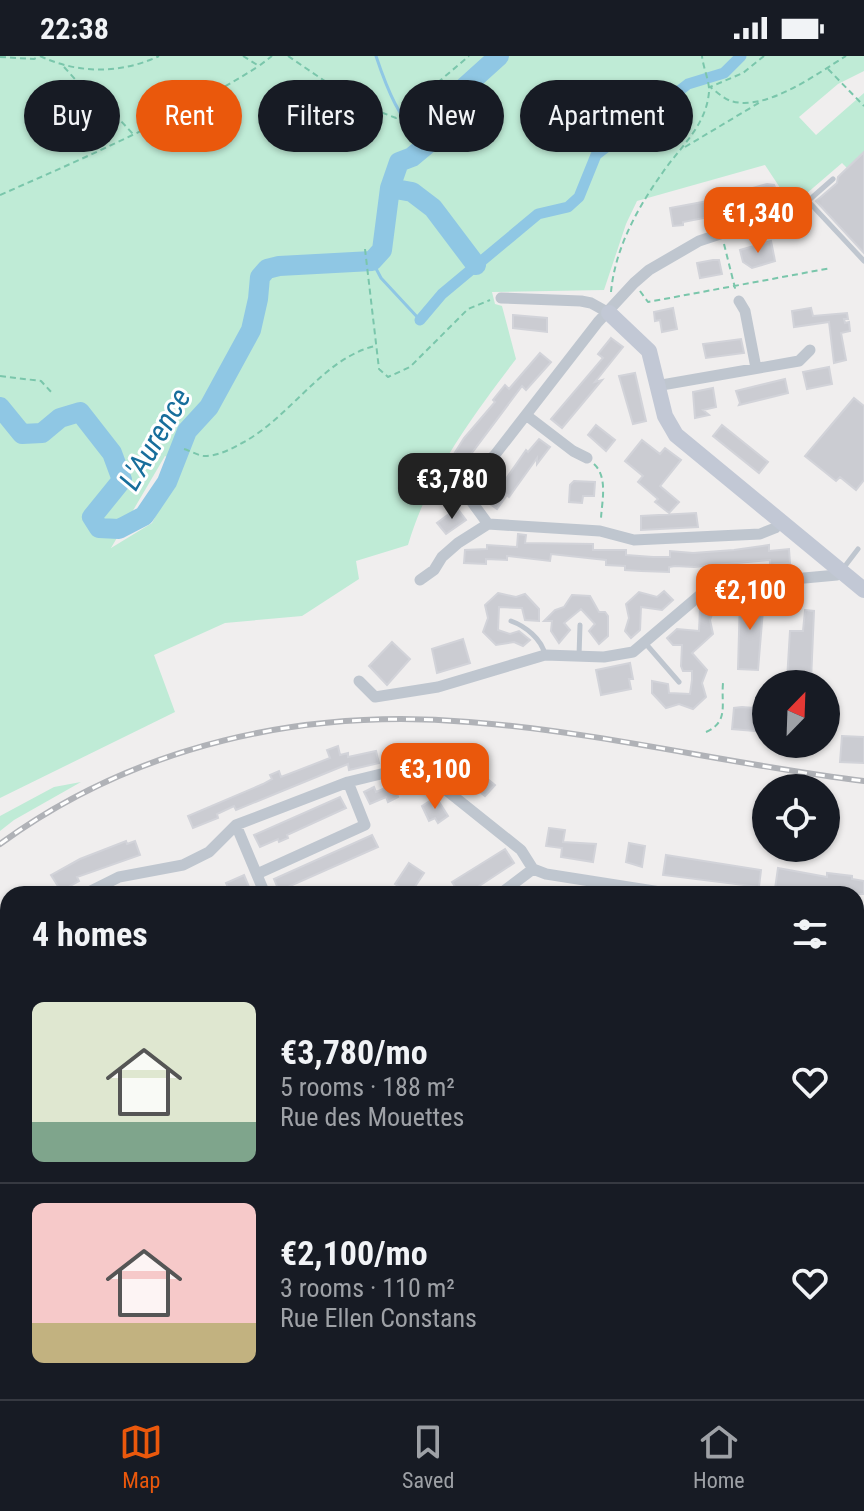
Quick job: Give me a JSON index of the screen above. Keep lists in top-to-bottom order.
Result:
{
  "water": ["L'Aurence"],
  "north": "top right",
  "page": {
    "status": "22:38",
    "chip": [
      "Buy",
      "Rent",
      "Filters",
      "New",
      "Apartment"
    ],
    "price": [
      "€1,340",
      "€3,780",
      "€2,100",
      "€3,100"
    ],
    "heading": "4 homes",
    "list": [
      {
        "name": "€3,780/mo",
        "note": "5 rooms · 188 m² · Rue des Mouettes"
      },
      {
        "name": "€2,100/mo",
        "note": "3 rooms · 110 m² · Rue Ellen Constans"
      }
    ],
    "tabs": ["Map", "Saved", "Home"]
  }
}
